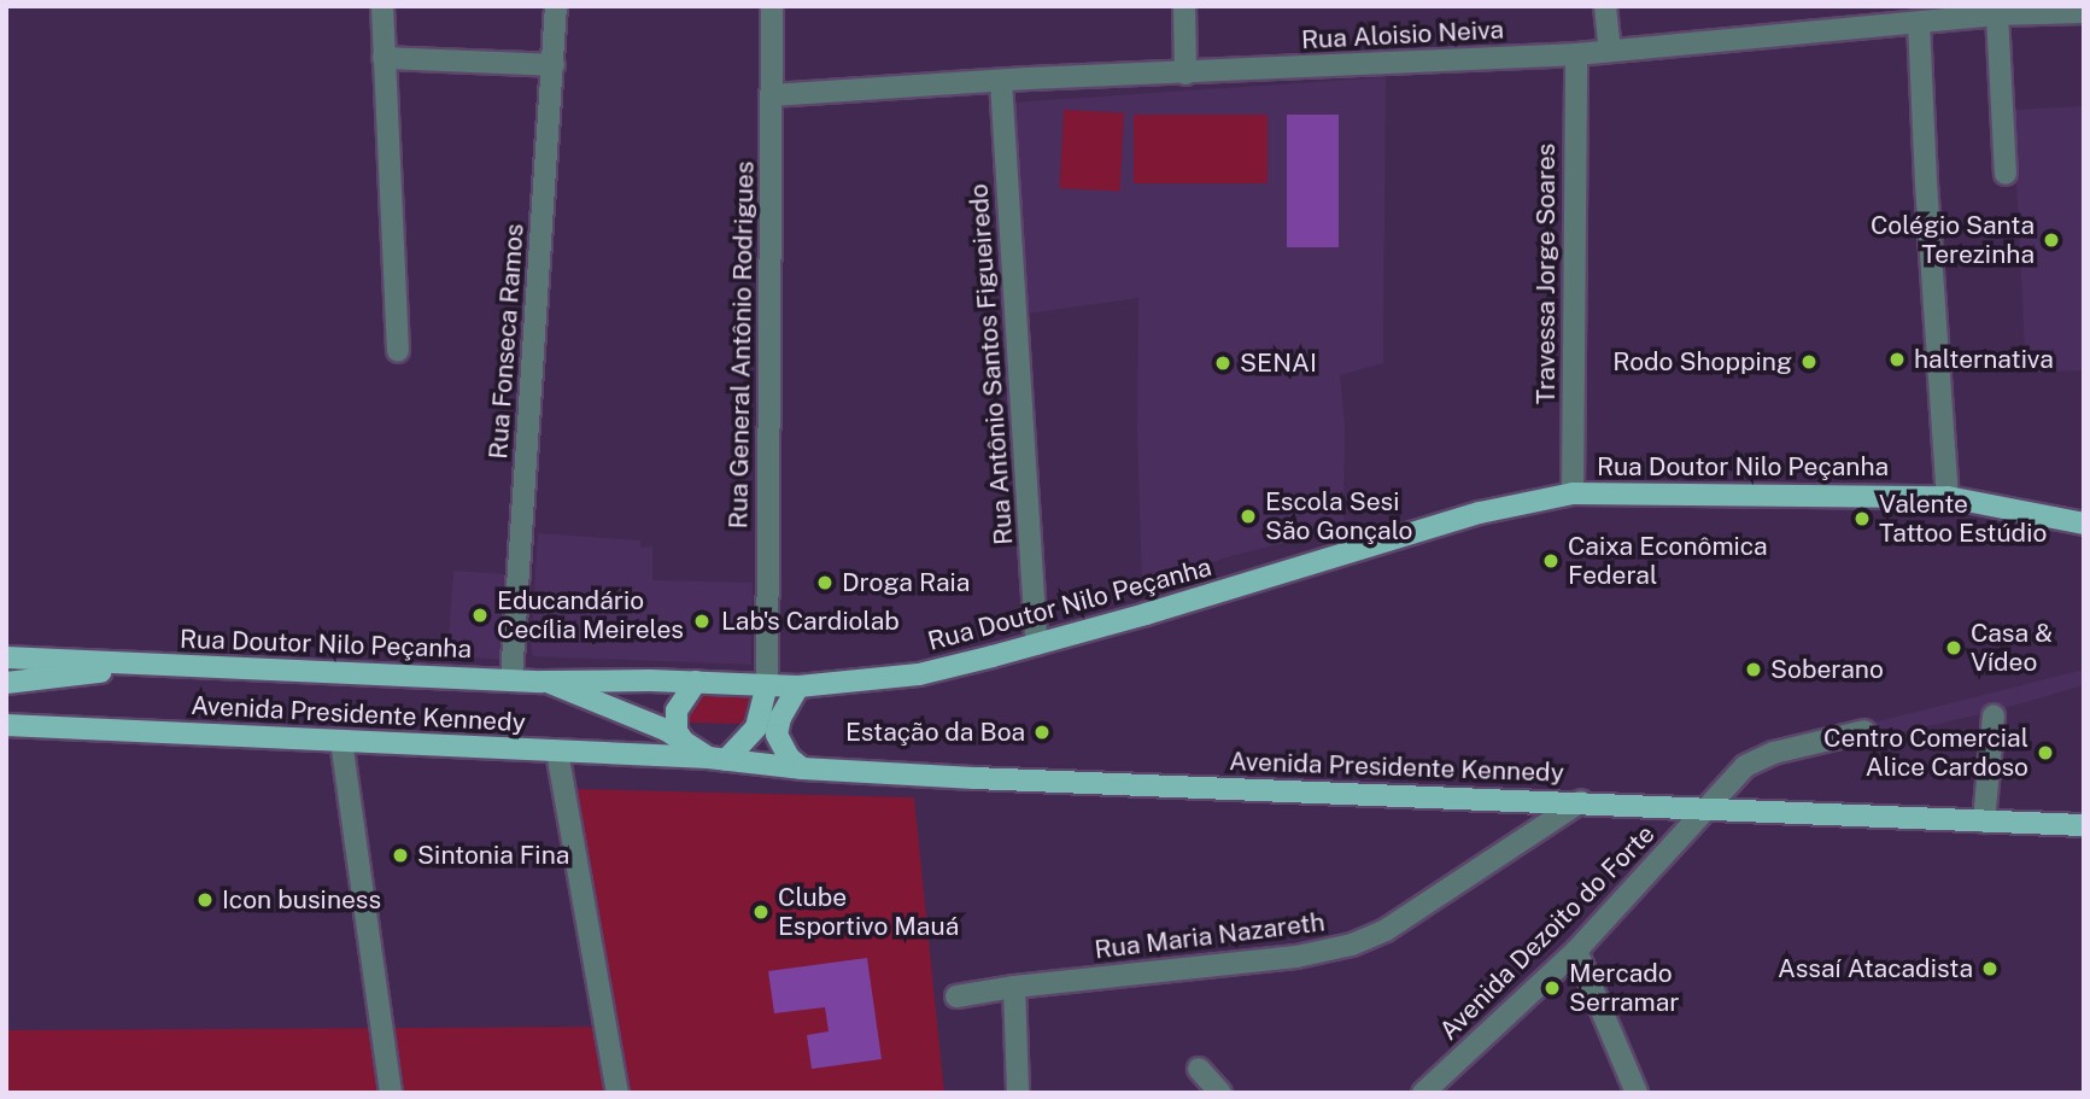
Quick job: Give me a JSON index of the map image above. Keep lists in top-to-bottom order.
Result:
{
  "streets": {
    "main road": ["Rua Doutor Nilo Peçanha", "Avenida Presidente Kennedy"],
    "street": [
      "Rua Aloisio Neiva",
      "Travessa Jorge Soares",
      "Rua Fonseca Ramos",
      "Rua General Antônio Rodrigues",
      "Rua Antônio Santos Figueiredo",
      "Avenida Dezoito do Forte",
      "Rua Maria Nazareth"
    ]
  },
  "crossings": [
    ["Rua Aloisio Neiva", "Travessa Jorge Soares"],
    ["Rua Aloisio Neiva", "Rua General Antônio Rodrigues"],
    ["Rua Aloisio Neiva", "Rua Antônio Santos Figueiredo"],
    ["Travessa Jorge Soares", "Rua Doutor Nilo Peçanha"],
    ["Rua Fonseca Ramos", "Rua Doutor Nilo Peçanha"],
    ["Rua General Antônio Rodrigues", "Rua Doutor Nilo Peçanha"],
    ["Rua Antônio Santos Figueiredo", "Rua Doutor Nilo Peçanha"],
    ["Rua Doutor Nilo Peçanha", "Avenida Presidente Kennedy"],
    ["Avenida Presidente Kennedy", "Avenida Dezoito do Forte"],
    ["Avenida Presidente Kennedy", "Rua Maria Nazareth"]
  ],
  "places": [
    "Colégio Santa Terezinha",
    "halternativa",
    "Rodo Shopping",
    "SENAI",
    "Escola Sesi São Gonçalo",
    "Valente Tattoo Estúdio",
    "Caixa Econômica Federal",
    "Droga Raia",
    "Educandário Cecília Meireles",
    "Lab's Cardiolab",
    "Casa & Vídeo",
    "Soberano",
    "Estação da Boa",
    "Centro Comercial Alice Cardoso",
    "Sintonia Fina",
    "Icon business",
    "Clube Esportivo Mauá",
    "Assaí Atacadista",
    "Mercado Serramar"
  ]
}
